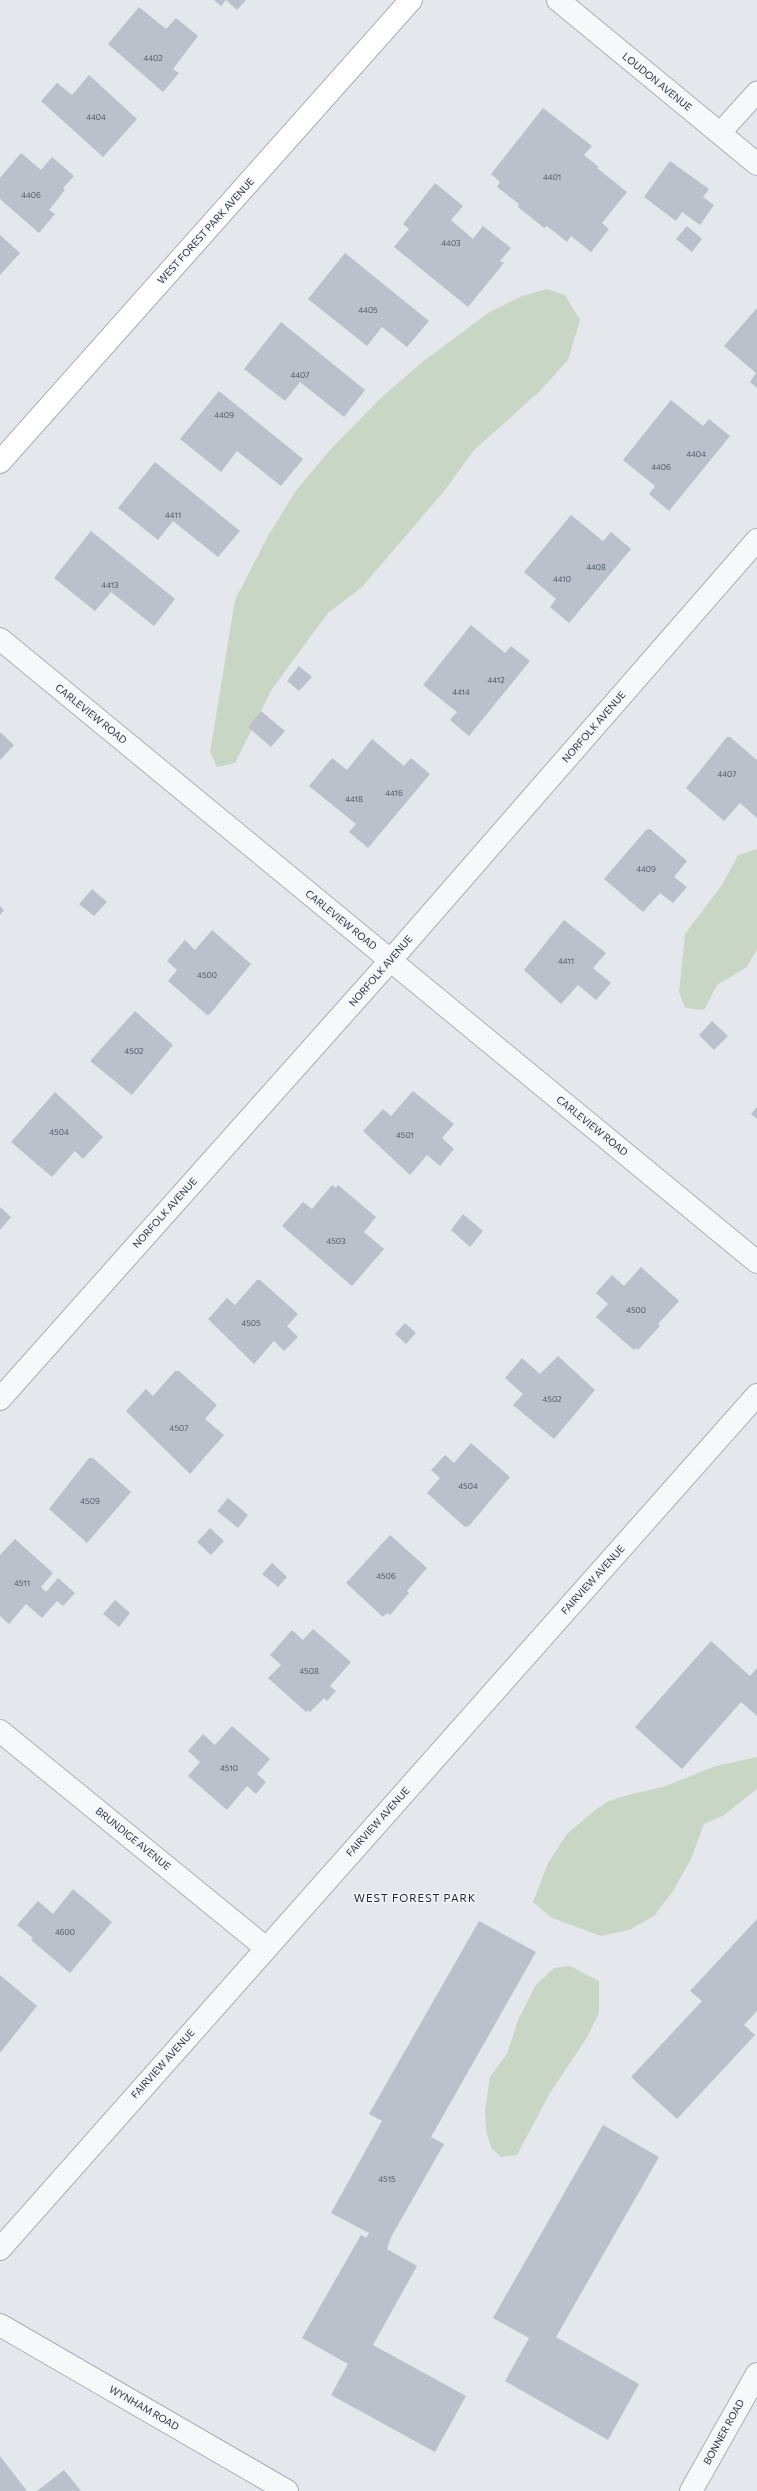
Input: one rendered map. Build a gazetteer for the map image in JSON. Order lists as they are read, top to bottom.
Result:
{
  "streets": {
    "main road": ["WEST FOREST PARK AVENUE"],
    "street": [
      "LOUDON AVENUE",
      "CARLEVIEW ROAD",
      "NORFOLK AVENUE",
      "FAIRVIEW AVENUE",
      "BRUNDIGE AVENUE",
      "WYNHAM ROAD",
      "BONNER ROAD"
    ]
  },
  "crossings": [
    ["CARLEVIEW ROAD", "NORFOLK AVENUE"],
    ["FAIRVIEW AVENUE", "BRUNDIGE AVENUE"]
  ],
  "districts": ["WEST FOREST PARK"],
  "house_numbers": [
    "4402",
    "4404",
    "4401",
    "4406",
    "4403",
    "4405",
    "4407",
    "4409",
    "4404",
    "4406",
    "4411",
    "4408",
    "4410",
    "4413",
    "4412",
    "4414",
    "4407",
    "4416",
    "4418",
    "4409",
    "4411",
    "4500",
    "4502",
    "4504",
    "4501",
    "4503",
    "4500",
    "4505",
    "4502",
    "4507",
    "4504",
    "4509",
    "4506",
    "4511",
    "4508",
    "4510",
    "4600",
    "4515"
  ]
}
